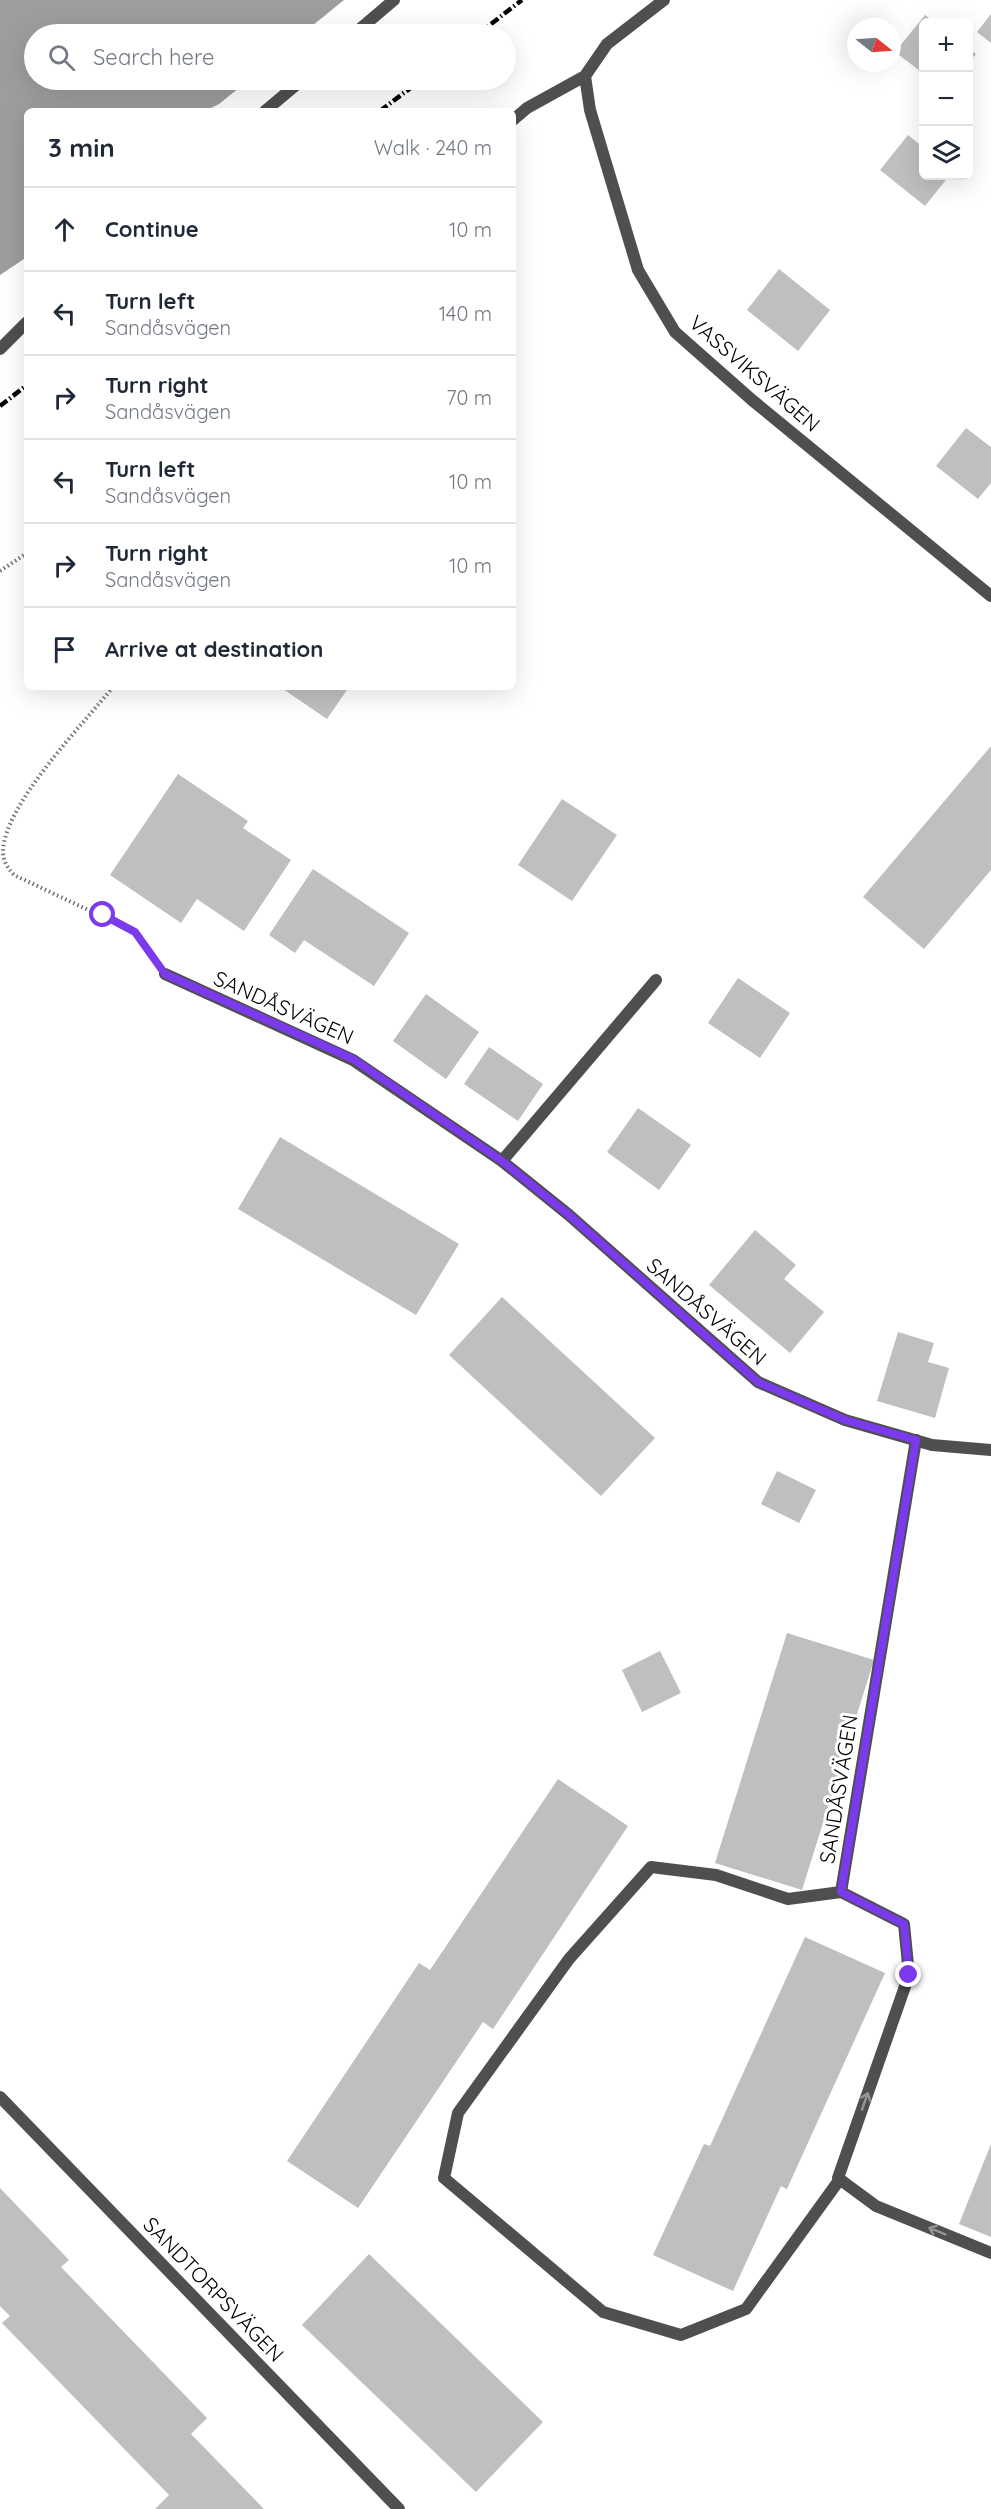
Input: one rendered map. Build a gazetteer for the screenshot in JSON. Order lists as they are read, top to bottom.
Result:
{
  "streets": {
    "street": ["VASSVIKSVÄGEN", "SANDÅSVÄGEN", "SANDTORPSVÄGEN"]
  },
  "north": "right",
  "page": {
    "map_buttons": ["+", "−"],
    "search": "Search here",
    "heading": ["3 min", "Walk · 240 m"],
    "list": [
      ["Continue", "10 m"],
      ["Turn left", "Sandåsvägen", "140 m"],
      ["Turn right", "Sandåsvägen", "70 m"],
      ["Turn left", "Sandåsvägen", "10 m"],
      ["Turn right", "Sandåsvägen", "10 m"],
      "Arrive at destination"
    ]
  }
}
